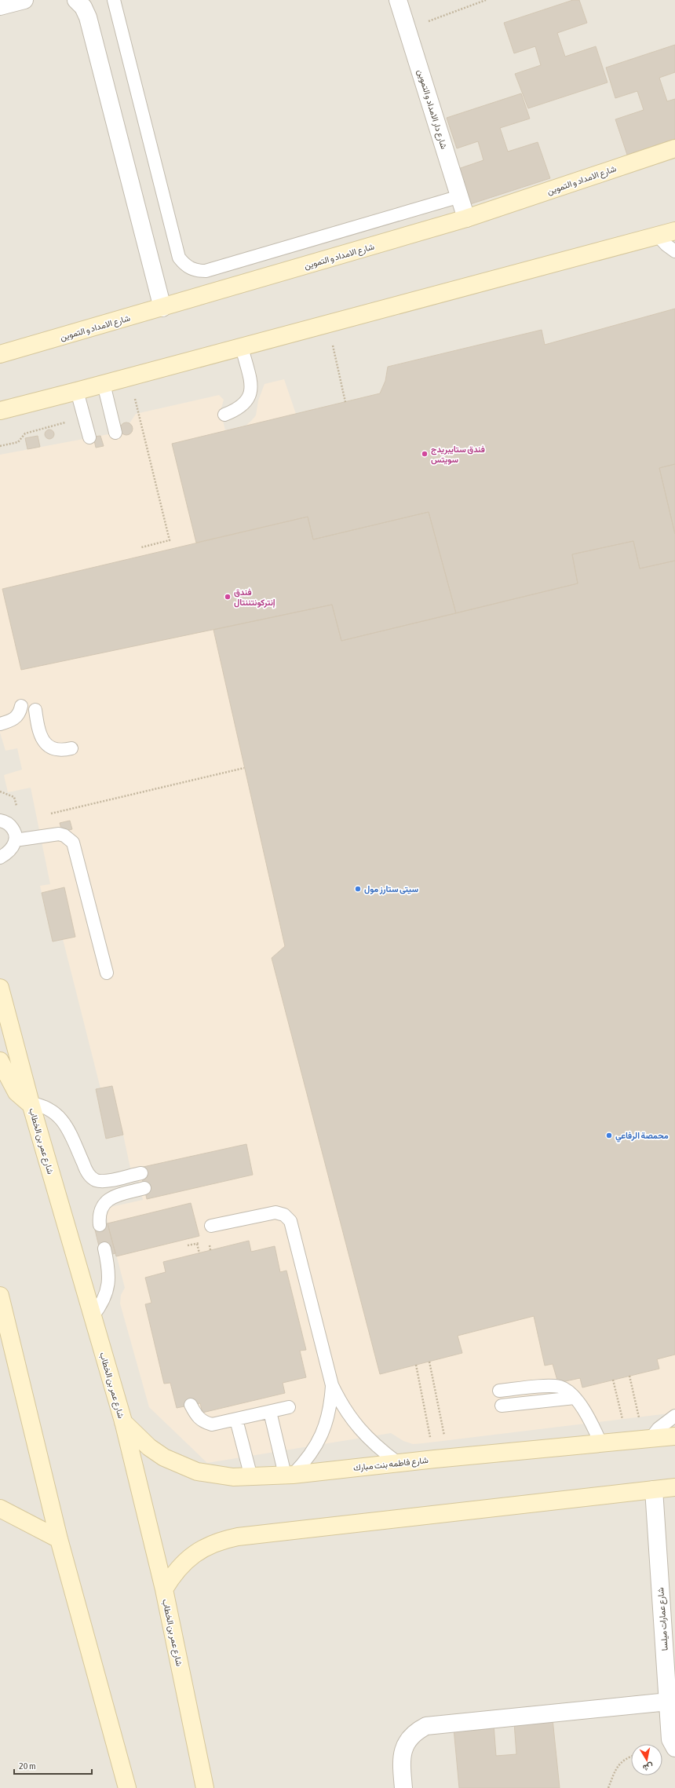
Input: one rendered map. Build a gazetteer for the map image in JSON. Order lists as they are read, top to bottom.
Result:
{
  "streets": {
    "street": [
      "شارع دار الامداد و التموين",
      "شارع الامداد و التموين",
      "شارع عمر بن الخطاب",
      "شارع فاطمه بنت مبارك",
      "شارع عمارات ميلسا"
    ]
  },
  "crossings": [
    ["شارع دار الامداد و التموين", "شارع الامداد و التموين"],
    ["شارع عمر بن الخطاب", "شارع فاطمه بنت مبارك"]
  ],
  "places": [
    "فندق ستايبريدج سويتس",
    "فندق إنتركونتننتال",
    "سيتى ستارز مول",
    "محمصة الرفاعي"
  ],
  "scale_bar": "20 m",
  "north": "bottom"
}
